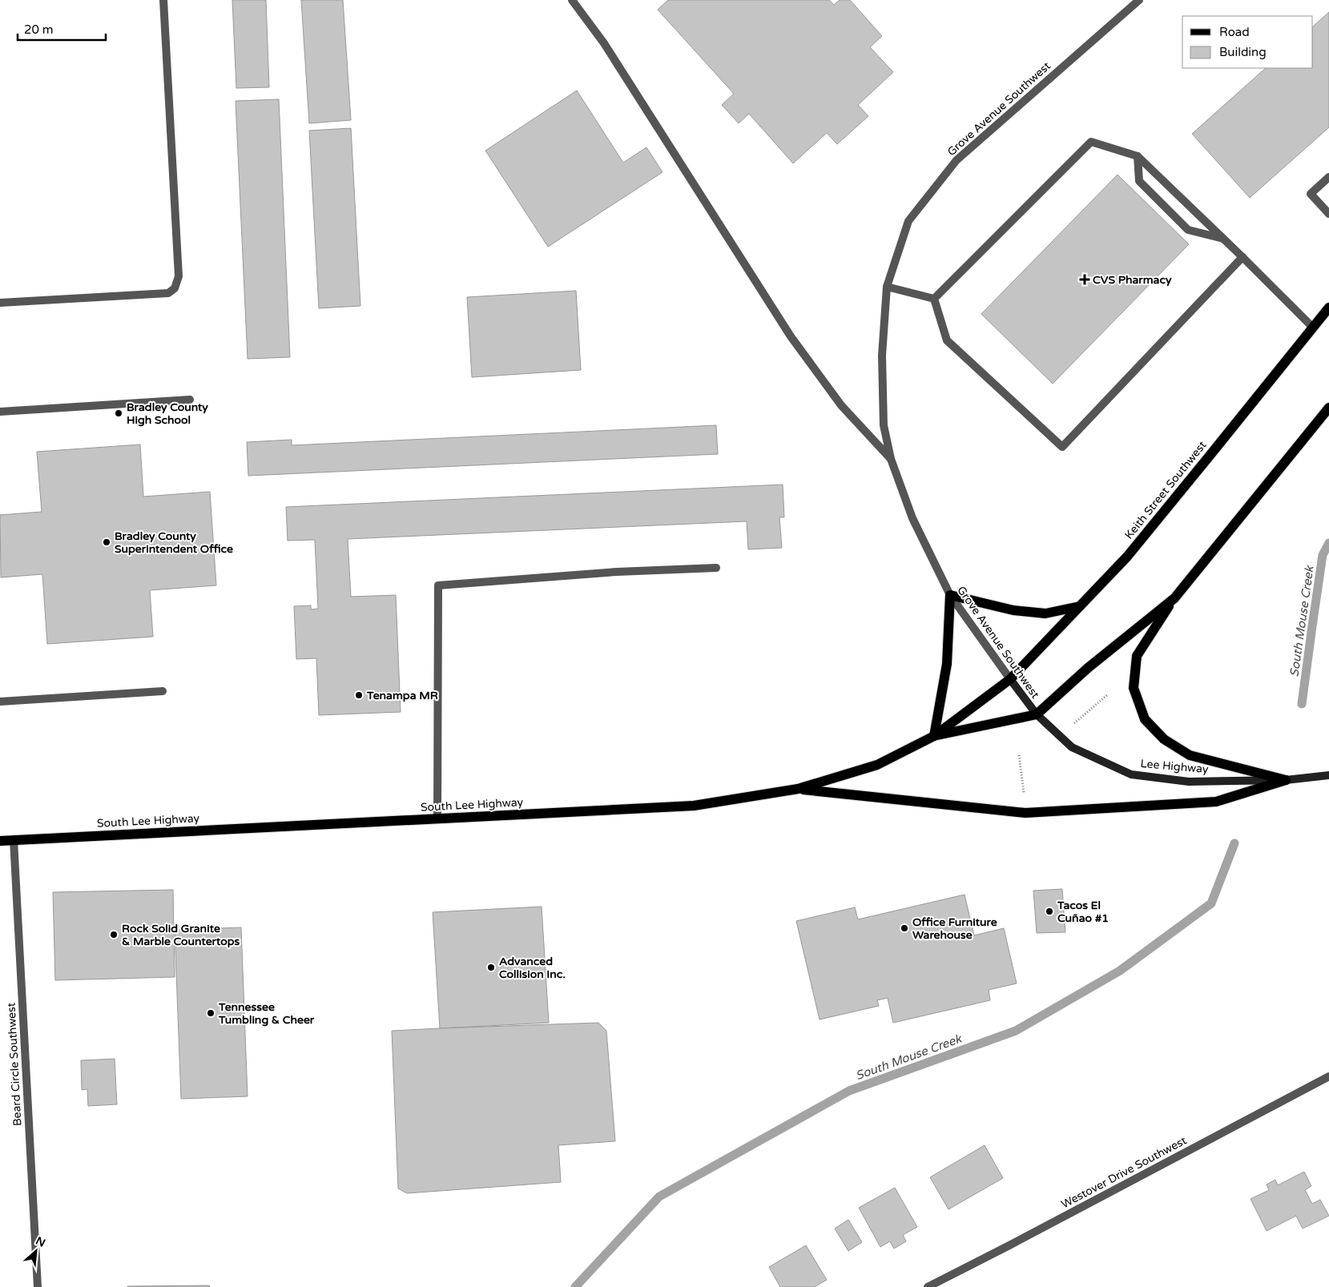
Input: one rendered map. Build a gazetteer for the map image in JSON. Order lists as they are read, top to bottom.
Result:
{
  "streets": {
    "main road": [
      "Grove Avenue Southwest",
      "Keith Street Southwest",
      "Lee Highway",
      "South Lee Highway"
    ],
    "street": ["Beard Circle Southwest", "Westover Drive Southwest"]
  },
  "crossings": [
    ["Grove Avenue Southwest", "Keith Street Southwest"],
    ["Grove Avenue Southwest", "Lee Highway"],
    ["Grove Avenue Southwest", "South Lee Highway"],
    ["Keith Street Southwest", "South Lee Highway"],
    ["Lee Highway", "South Lee Highway"],
    ["South Lee Highway", "Beard Circle Southwest"]
  ],
  "water": ["South Mouse Creek"],
  "places": {
    "health": ["CVS Pharmacy"],
    "other": [
      "Bradley County High School",
      "Bradley County Superintendent Office",
      "Tenampa MR",
      "Tacos El Cuñao #1",
      "Office Furniture Warehouse",
      "Rock Solid Granite & Marble Countertops",
      "Advanced Collision Inc.",
      "Tennessee Tumbling & Cheer"
    ]
  },
  "legend": ["Road", "Building"],
  "scale_bar": "20 m",
  "north": "top right"
}
